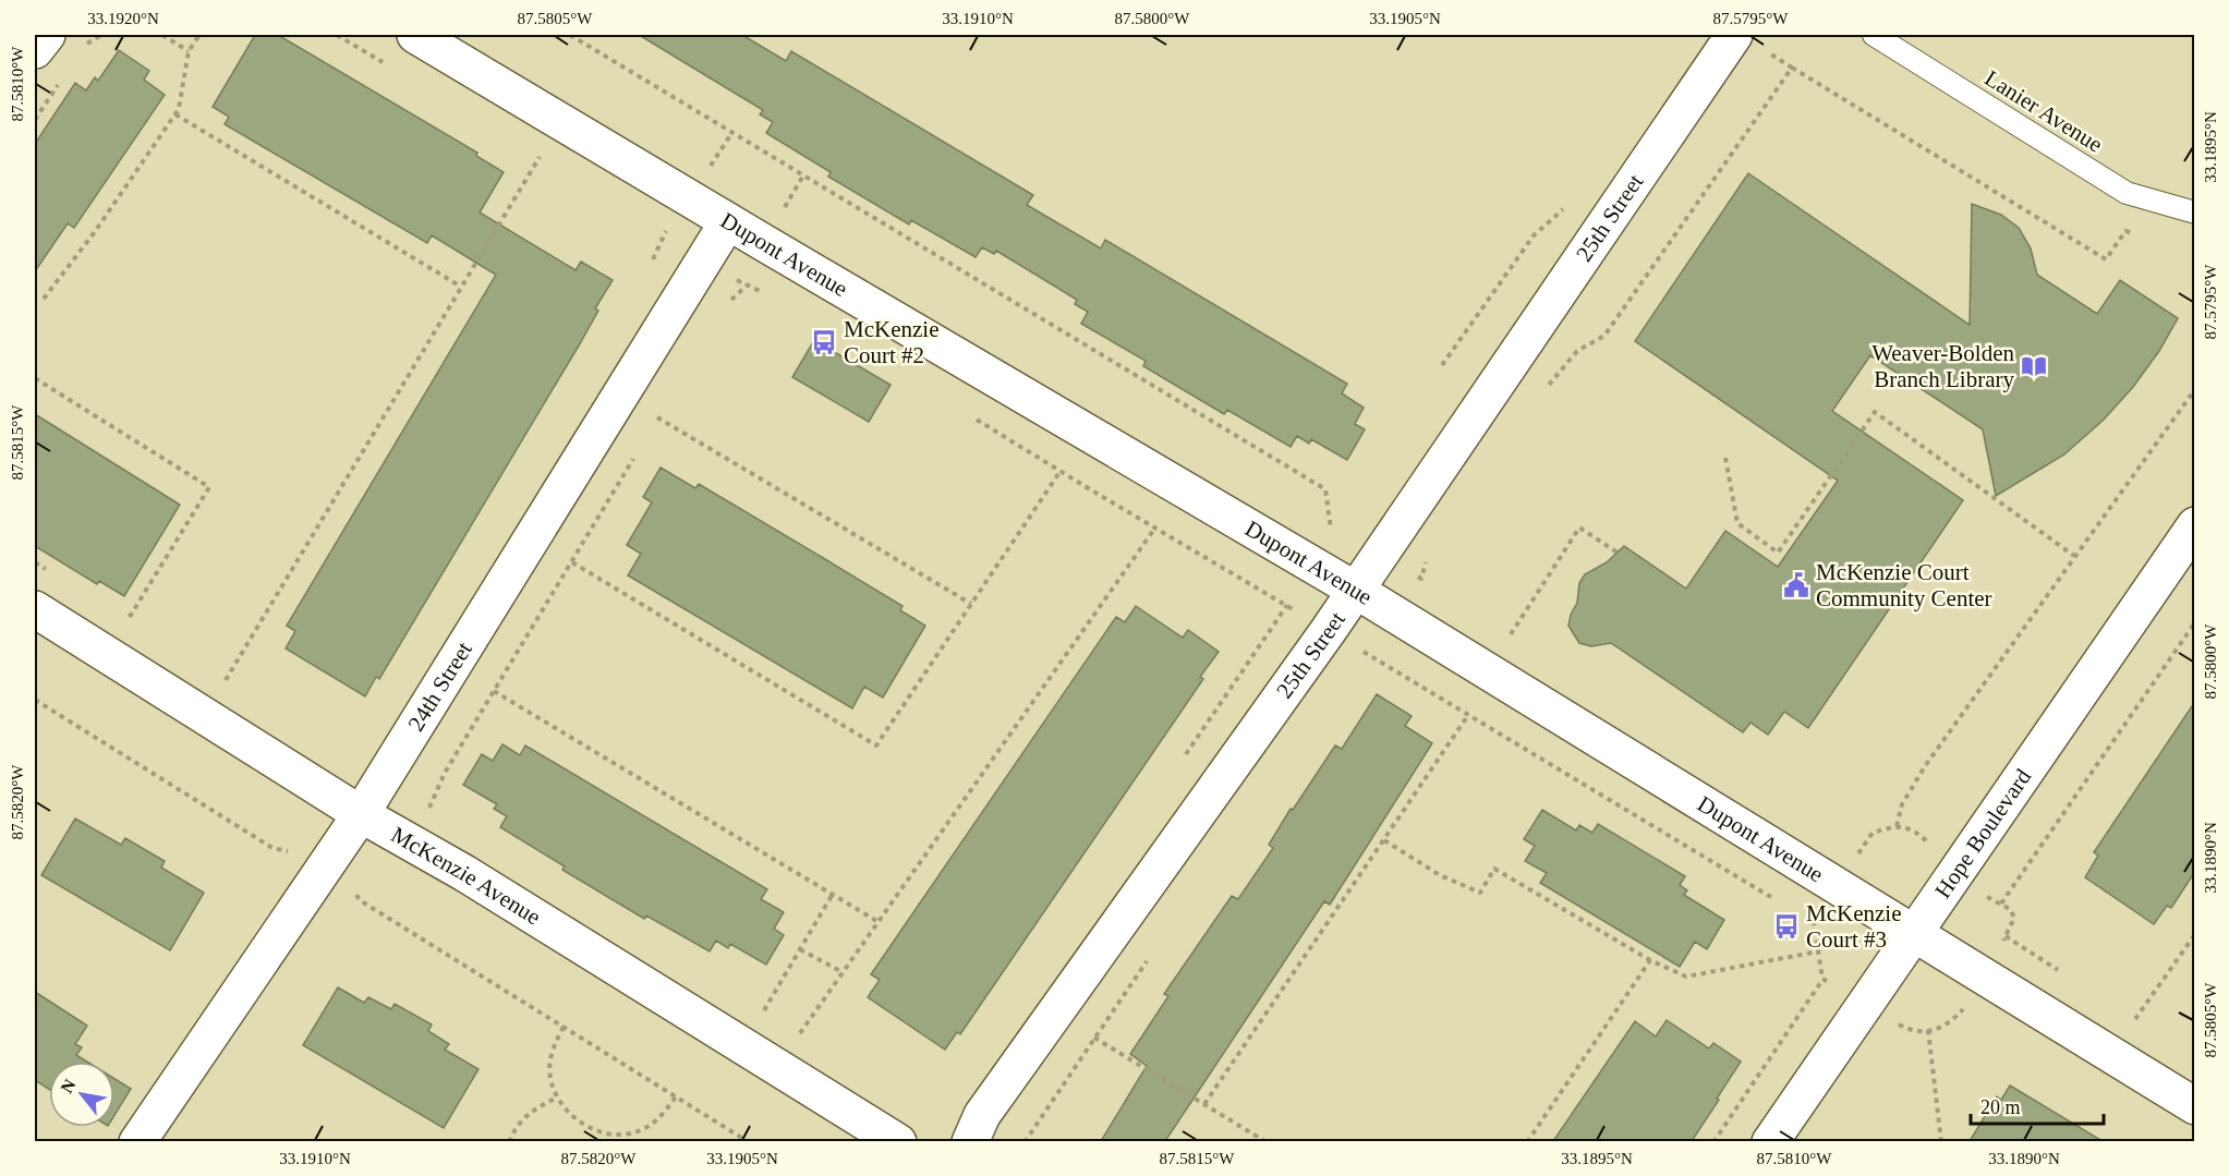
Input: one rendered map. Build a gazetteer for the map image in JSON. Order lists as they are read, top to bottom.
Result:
{
  "streets": {
    "street": [
      "25th Street",
      "Dupont Avenue",
      "24th Street",
      "Hope Boulevard",
      "McKenzie Avenue"
    ],
    "lane": ["Lanier Avenue"]
  },
  "crossings": [
    ["25th Street", "Dupont Avenue"],
    ["Dupont Avenue", "24th Street"],
    ["Dupont Avenue", "Hope Boulevard"],
    ["24th Street", "McKenzie Avenue"]
  ],
  "places": {
    "bus stop": ["McKenzie Court #2", "McKenzie Court #3"],
    "library": ["Weaver-Bolden Branch Library"],
    "public building": ["McKenzie Court Community Center"]
  },
  "scale_bar": "20 m",
  "north": "top left",
  "coordinates": [
    "33.1920°N",
    "87.5805°W",
    "33.1910°N",
    "87.5800°W",
    "33.1905°N",
    "87.5795°W",
    "87.5810°W",
    "33.1895°N",
    "87.5815°W",
    "87.5820°W",
    "33.1890°N"
  ]
}
